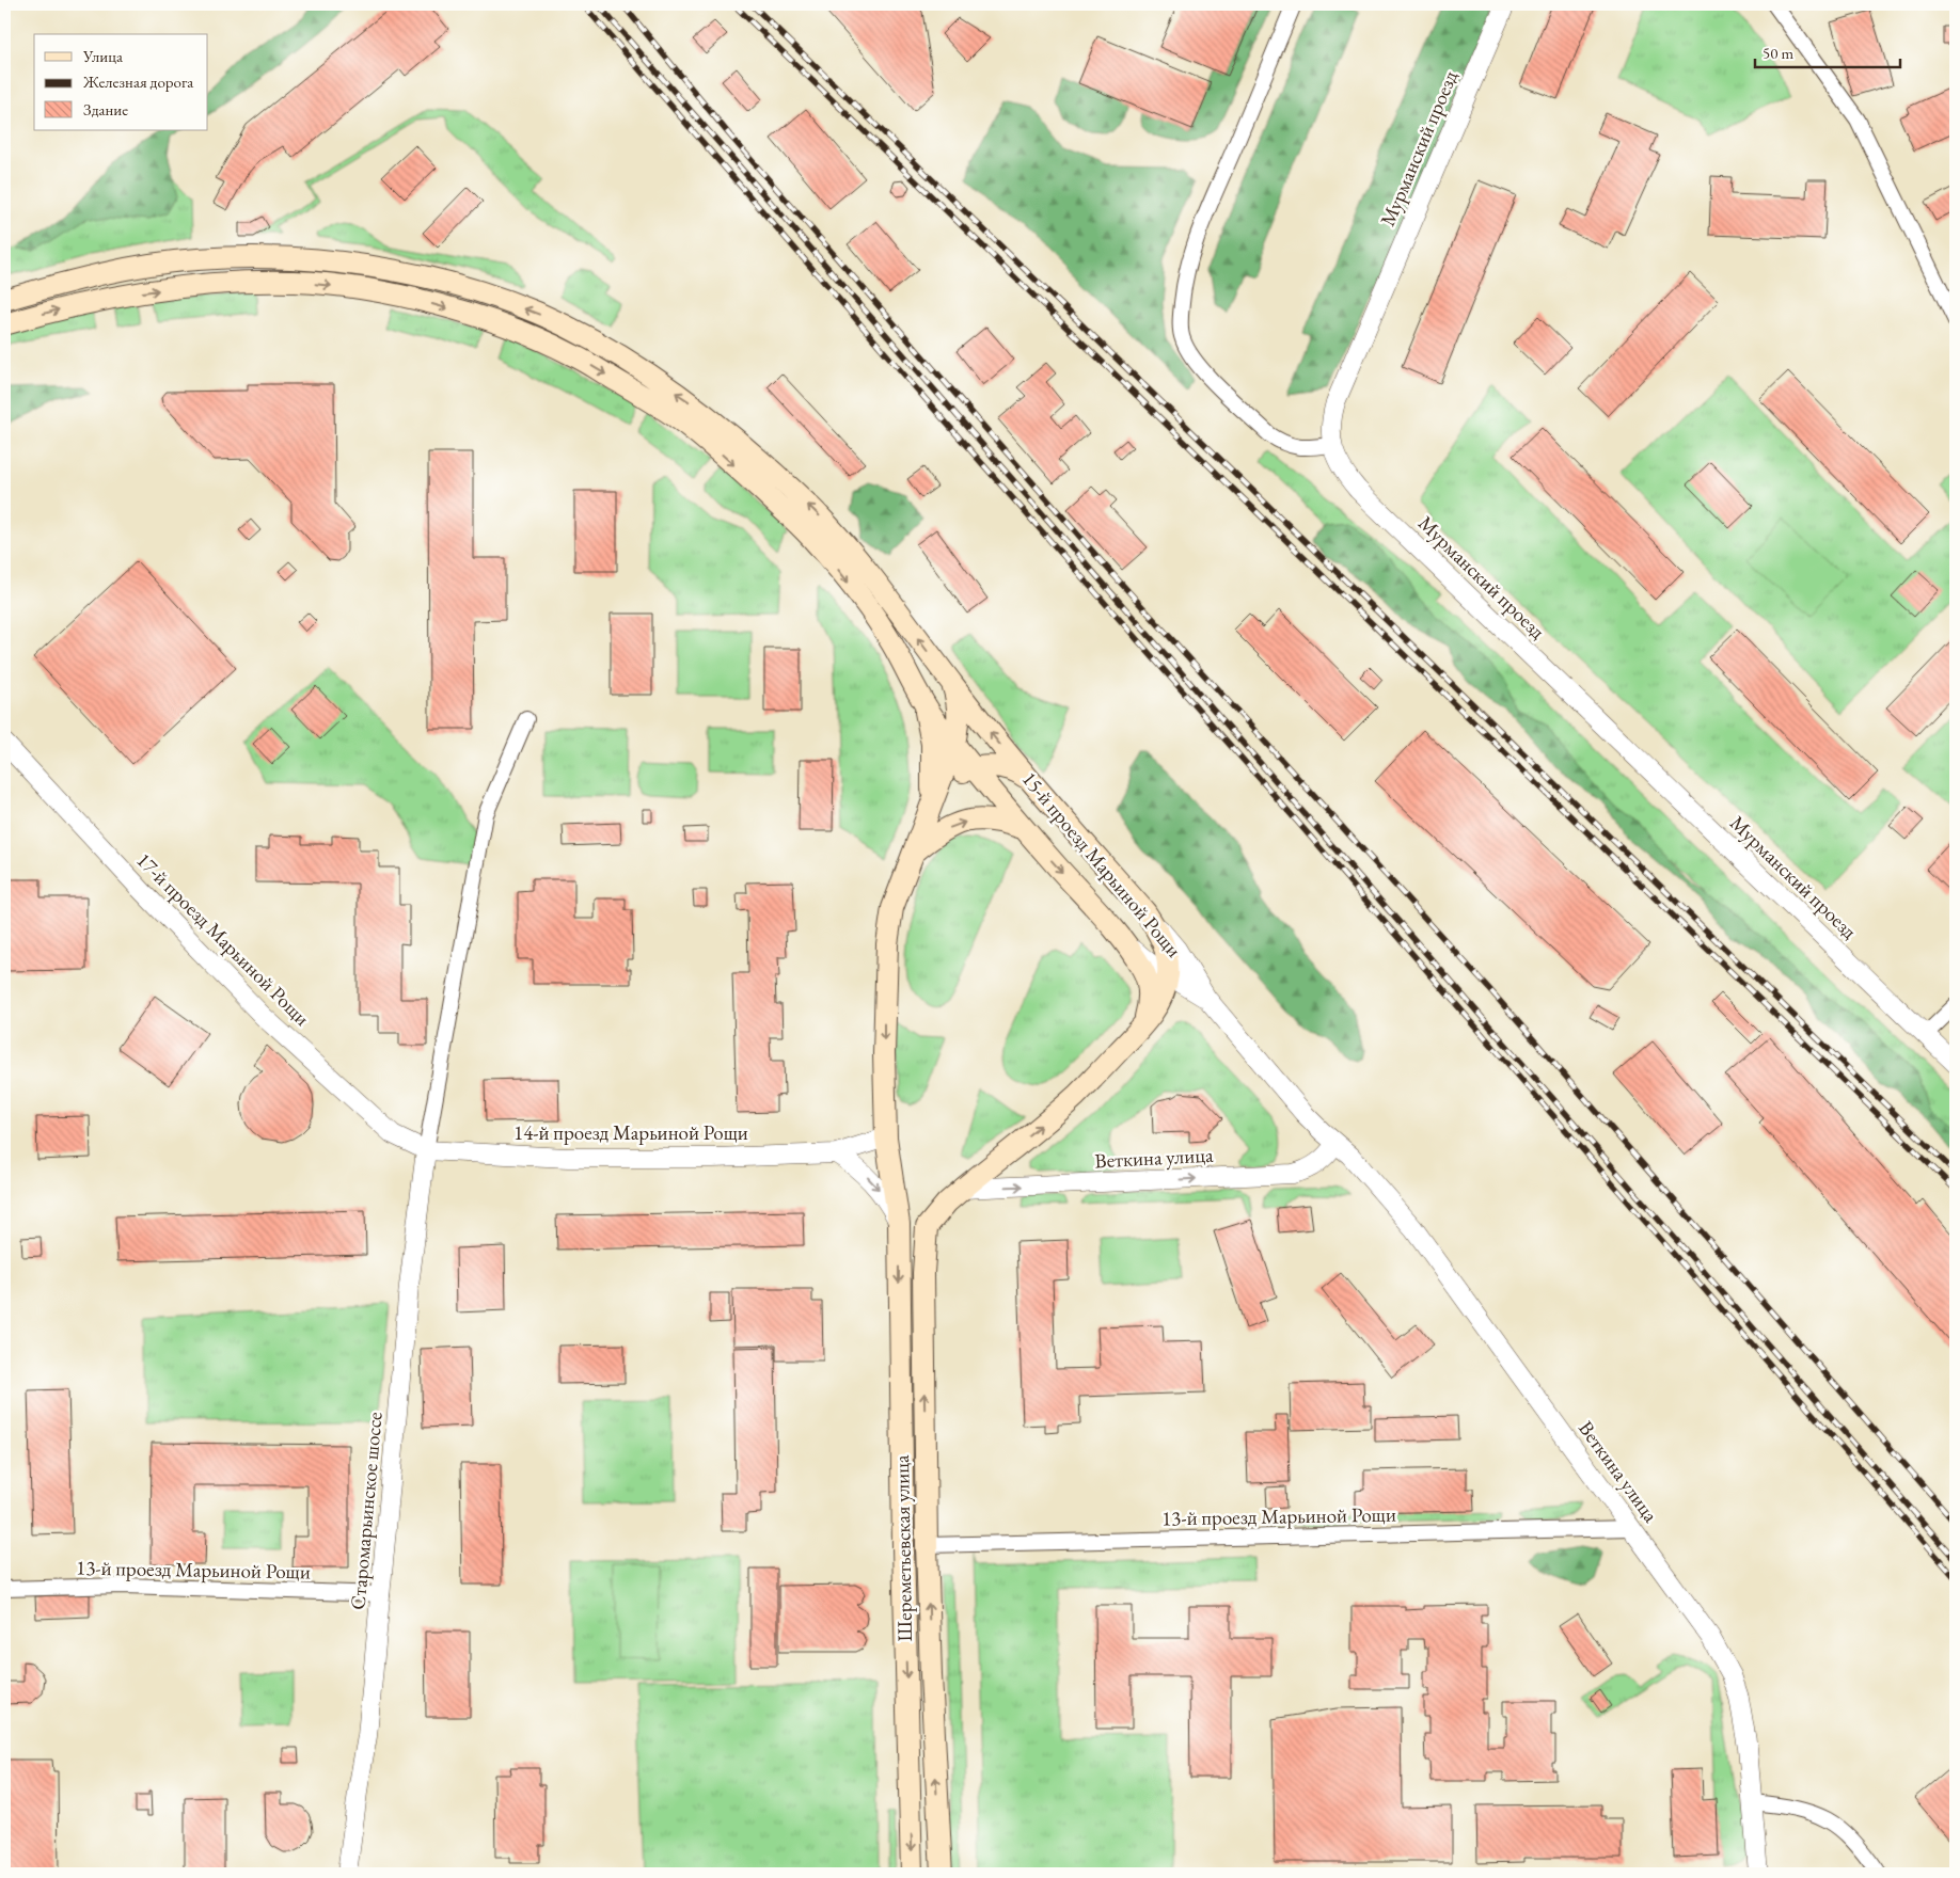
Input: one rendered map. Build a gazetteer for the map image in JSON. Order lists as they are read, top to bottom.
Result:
{
  "streets": {
    "main road": ["15-й проезд Марьиной Рощи", "Шереметьевская улица"],
    "street": [
      "Мурманский проезд",
      "17-й проезд Марьиной Рощи",
      "14-й проезд Марьиной Рощи",
      "Веткина улица",
      "Старомарьинское шоссе",
      "13-й проезд Марьиной Рощи"
    ]
  },
  "crossings": [
    ["15-й проезд Марьиной Рощи", "Веткина улица"],
    ["17-й проезд Марьиной Рощи", "14-й проезд Марьиной Рощи"],
    ["17-й проезд Марьиной Рощи", "Старомарьинское шоссе"],
    ["14-й проезд Марьиной Рощи", "Старомарьинское шоссе"],
    ["14-й проезд Марьиной Рощи", "Шереметьевская улица"],
    ["Веткина улица", "13-й проезд Марьиной Рощи"],
    ["Веткина улица", "Шереметьевская улица"],
    ["Старомарьинское шоссе", "13-й проезд Марьиной Рощи"],
    ["13-й проезд Марьиной Рощи", "Шереметьевская улица"]
  ],
  "legend": ["Улица", "Железная дорога", "Здание"],
  "scale_bar": "50 m"
}
